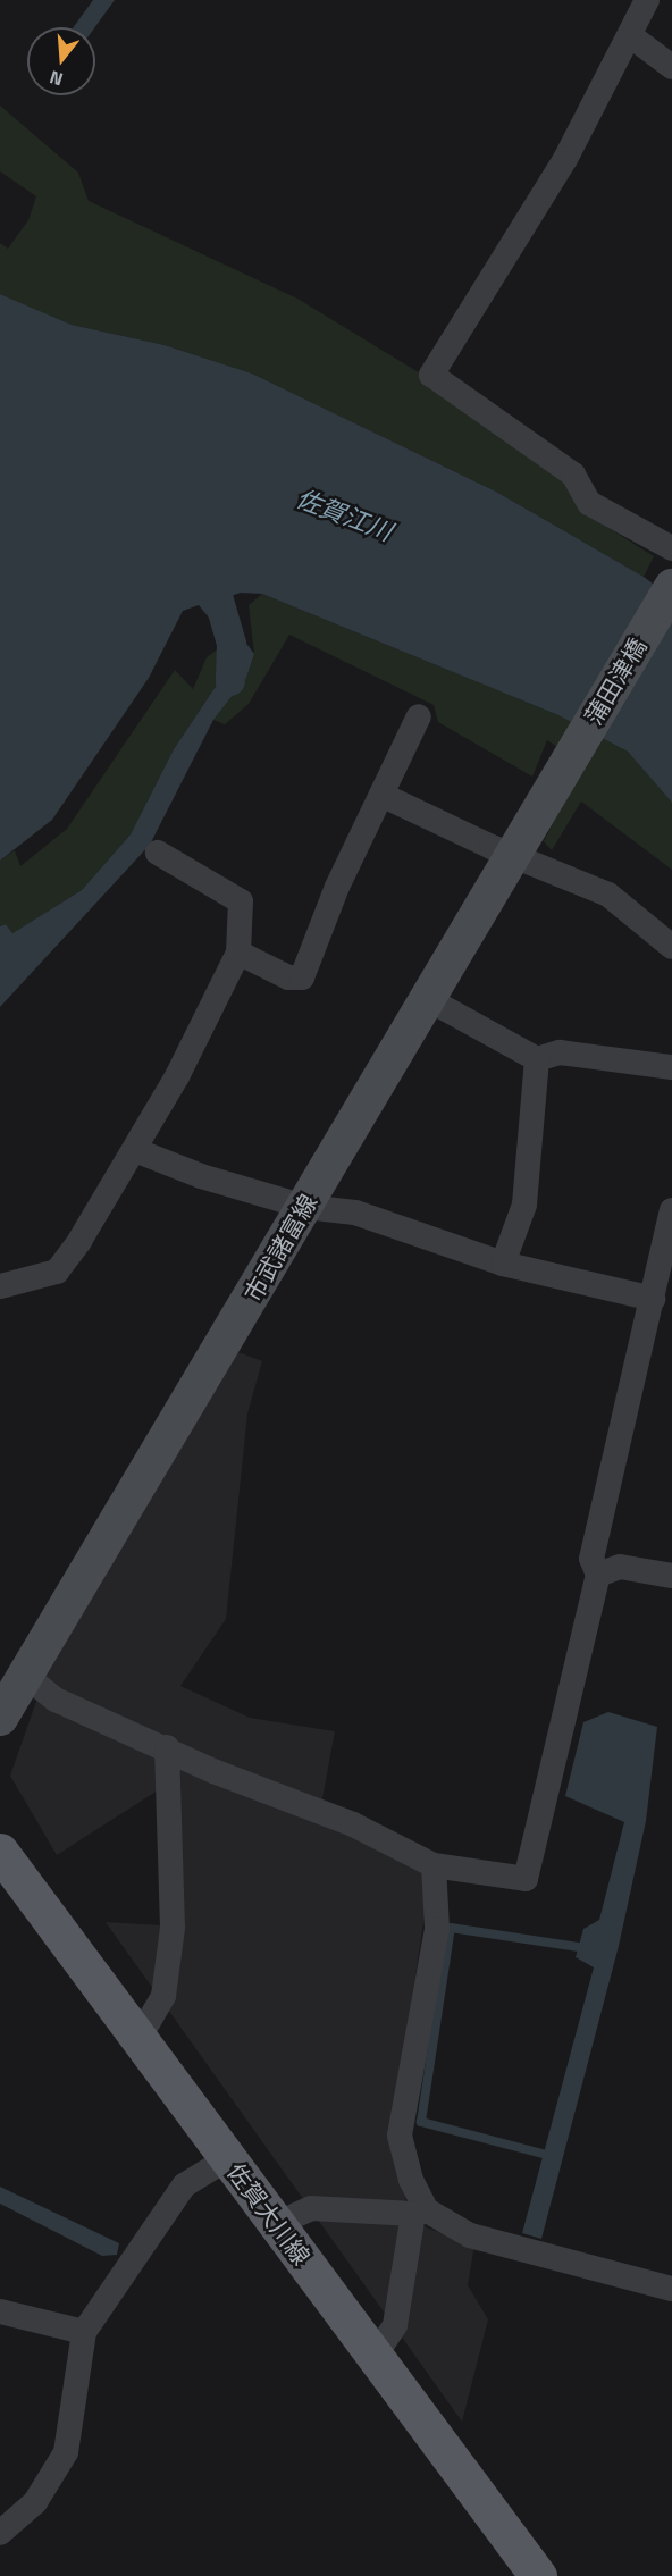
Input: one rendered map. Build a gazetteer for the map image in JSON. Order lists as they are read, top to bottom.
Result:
{
  "streets": {
    "main road": ["蒲田津橋", "市武諸富線", "佐賀大川線"]
  },
  "crossings": [
    ["蒲田津橋", "市武諸富線"]
  ],
  "water": ["佐賀江川"],
  "north": "bottom"
}
